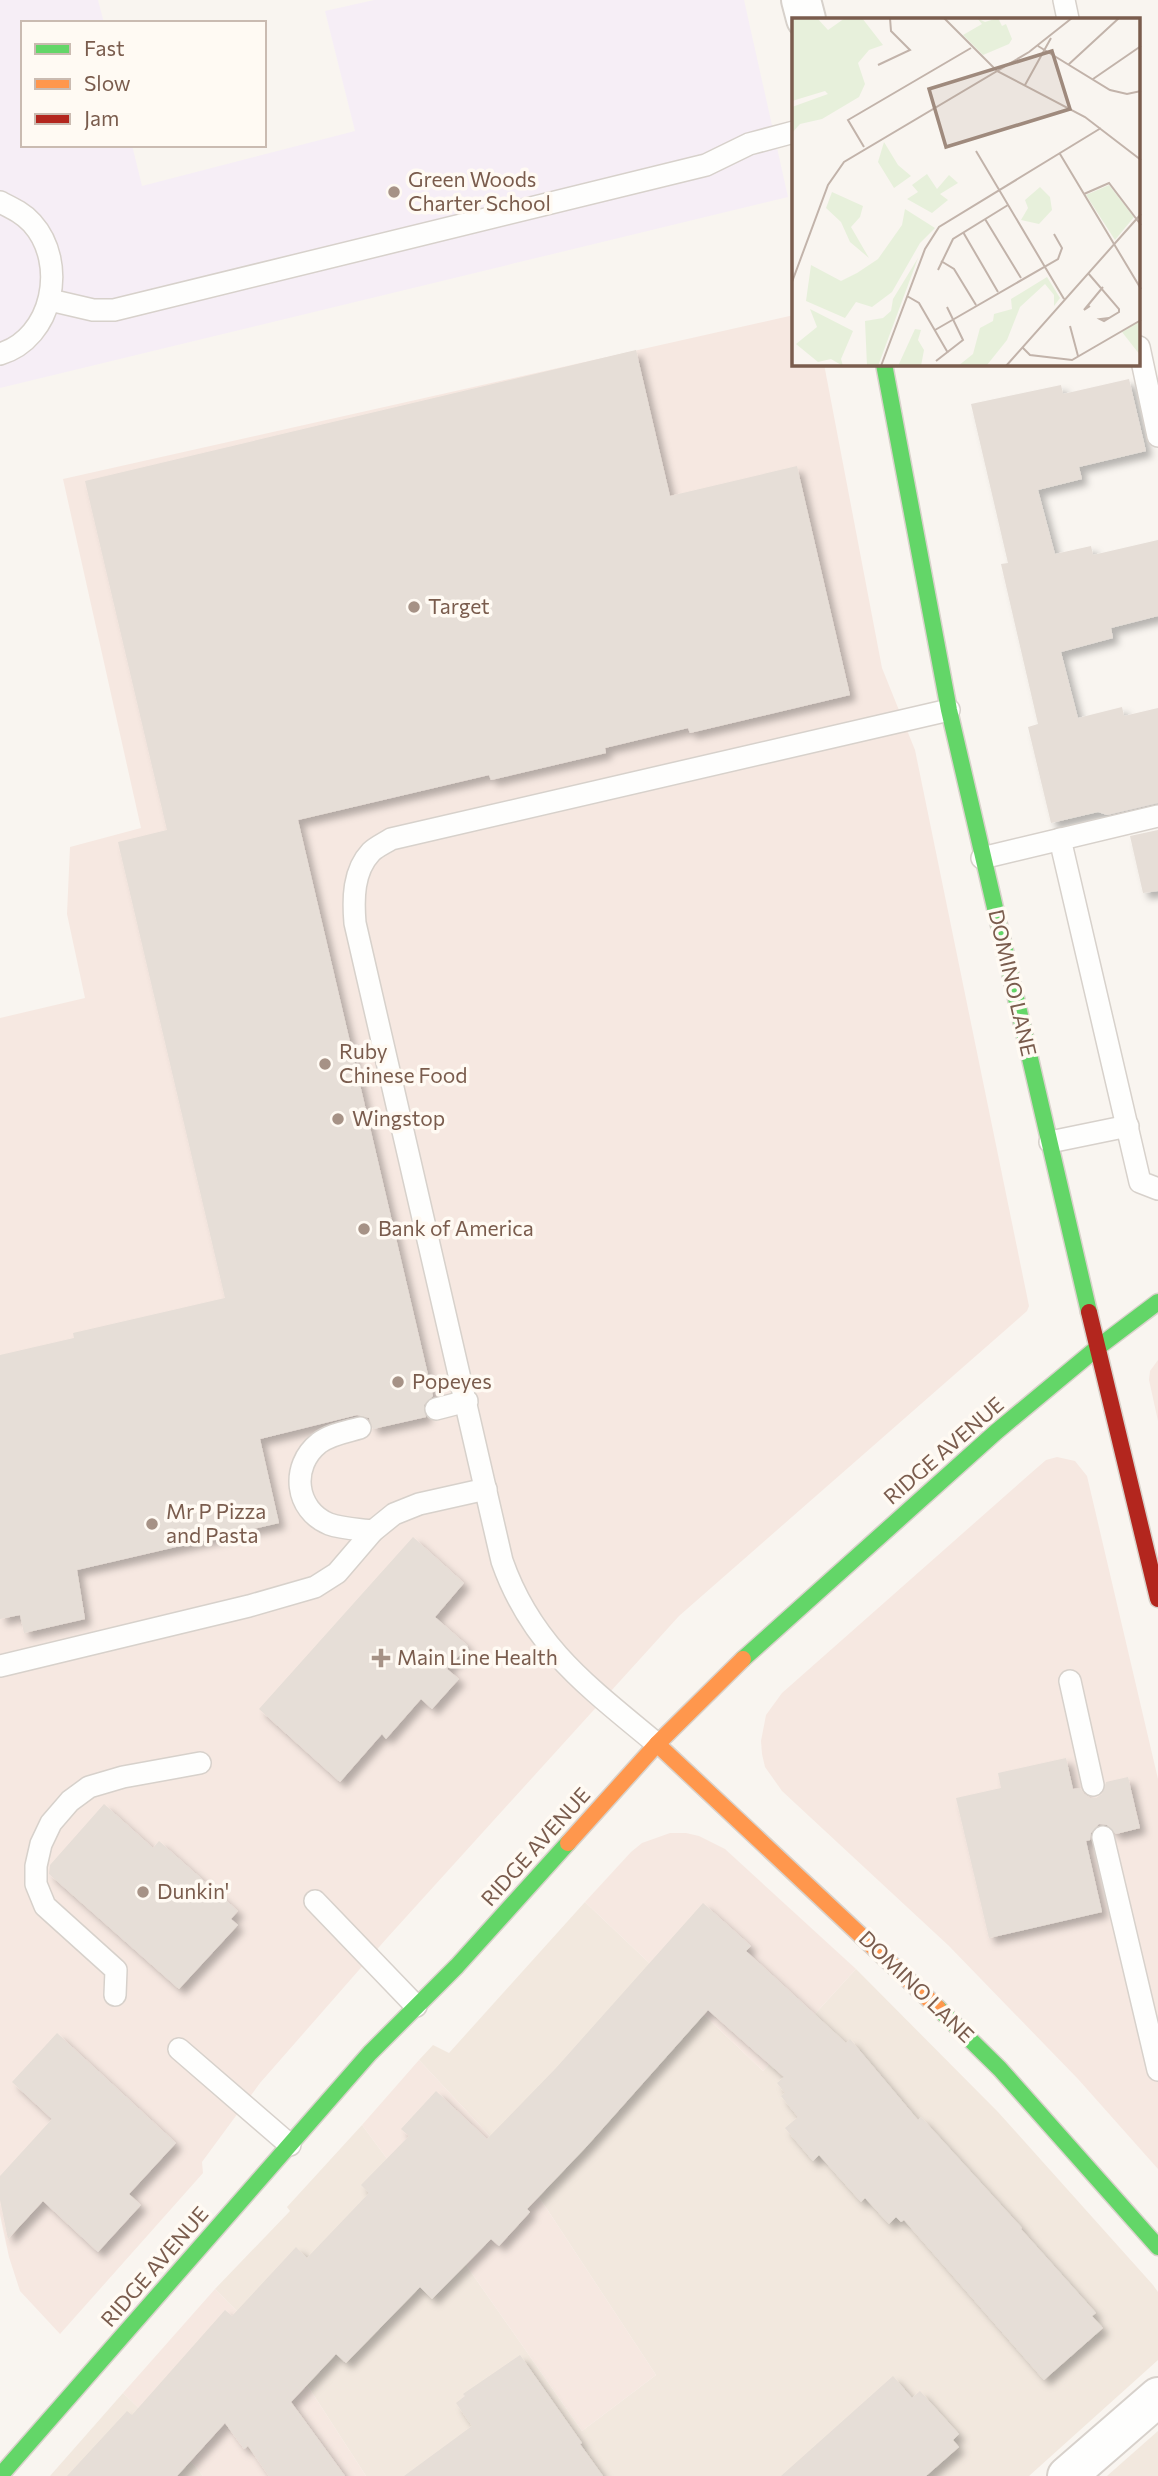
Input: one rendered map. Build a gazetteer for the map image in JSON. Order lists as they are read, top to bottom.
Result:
{
  "streets": {
    "street": ["DOMINO LANE", "RIDGE AVENUE"]
  },
  "crossings": [
    ["DOMINO LANE", "RIDGE AVENUE"]
  ],
  "places": {
    "other": [
      "Green Woods Charter School",
      "Target",
      "Ruby Chinese Food",
      "Wingstop",
      "Bank of America",
      "Popeyes",
      "Mr P Pizza and Pasta",
      "Dunkin'"
    ],
    "health": ["Main Line Health"]
  },
  "legend": ["Fast", "Slow", "Jam"]
}
